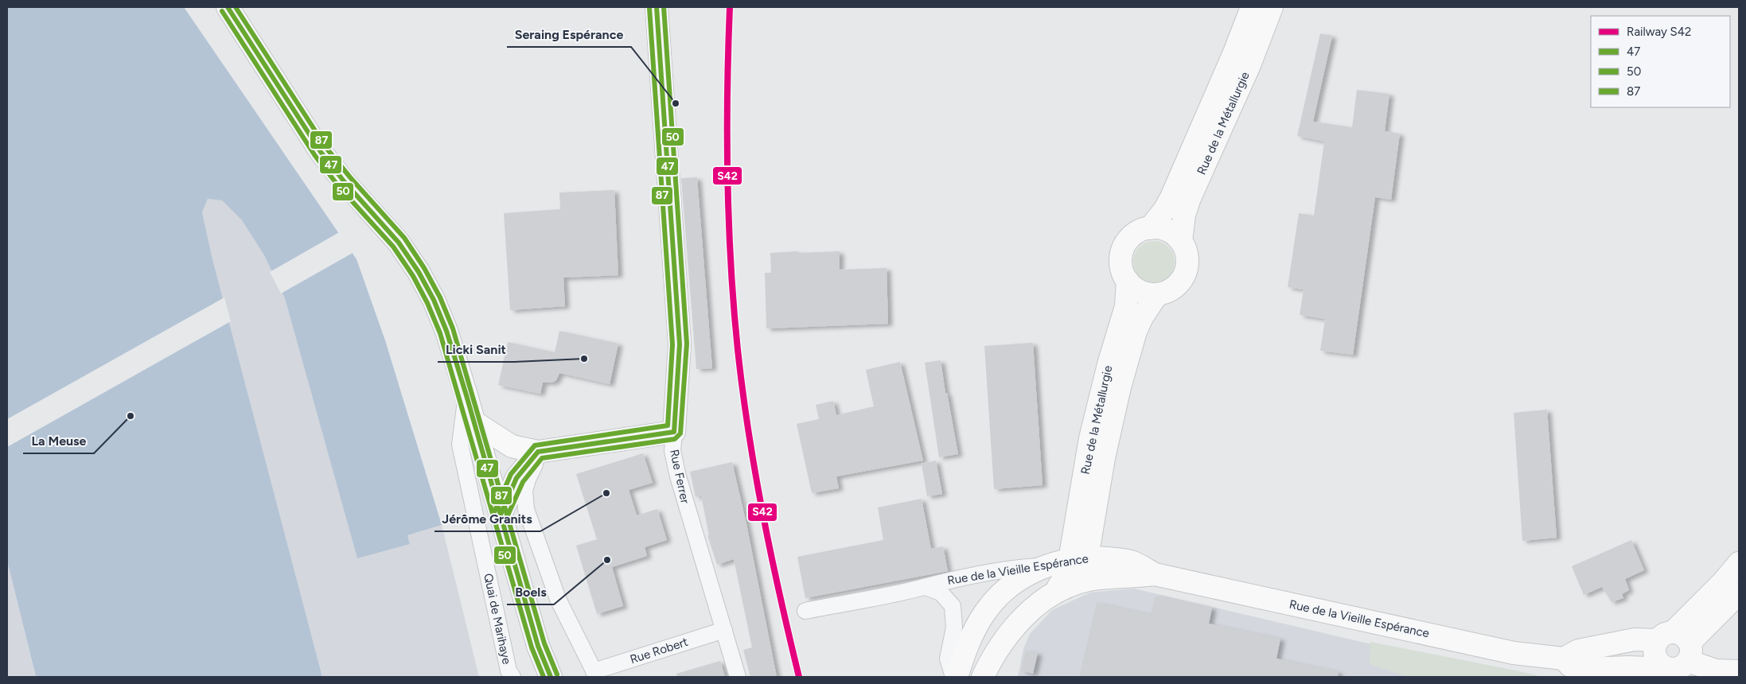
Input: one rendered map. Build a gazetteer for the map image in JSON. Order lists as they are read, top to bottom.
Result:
{
  "streets": {
    "street": [
      "Rue de la Métallurgie",
      "Rue Ferrer",
      "Rue de la Vieille Espérance",
      "Quai de Marihaye",
      "Rue Robert"
    ]
  },
  "crossings": [
    ["Rue de la Métallurgie", "Rue de la Vieille Espérance"],
    ["Rue Ferrer", "Rue Robert"]
  ],
  "places": [
    "Seraing Espérance",
    "Licki Sanit",
    "La Meuse",
    "Jérôme Granits",
    "Boels"
  ],
  "lines": [
    "rail line S42",
    "transit line 47",
    "transit line 50",
    "transit line 87"
  ],
  "legend": [
    "Railway S42",
    "47",
    "50",
    "87"
  ]
}
